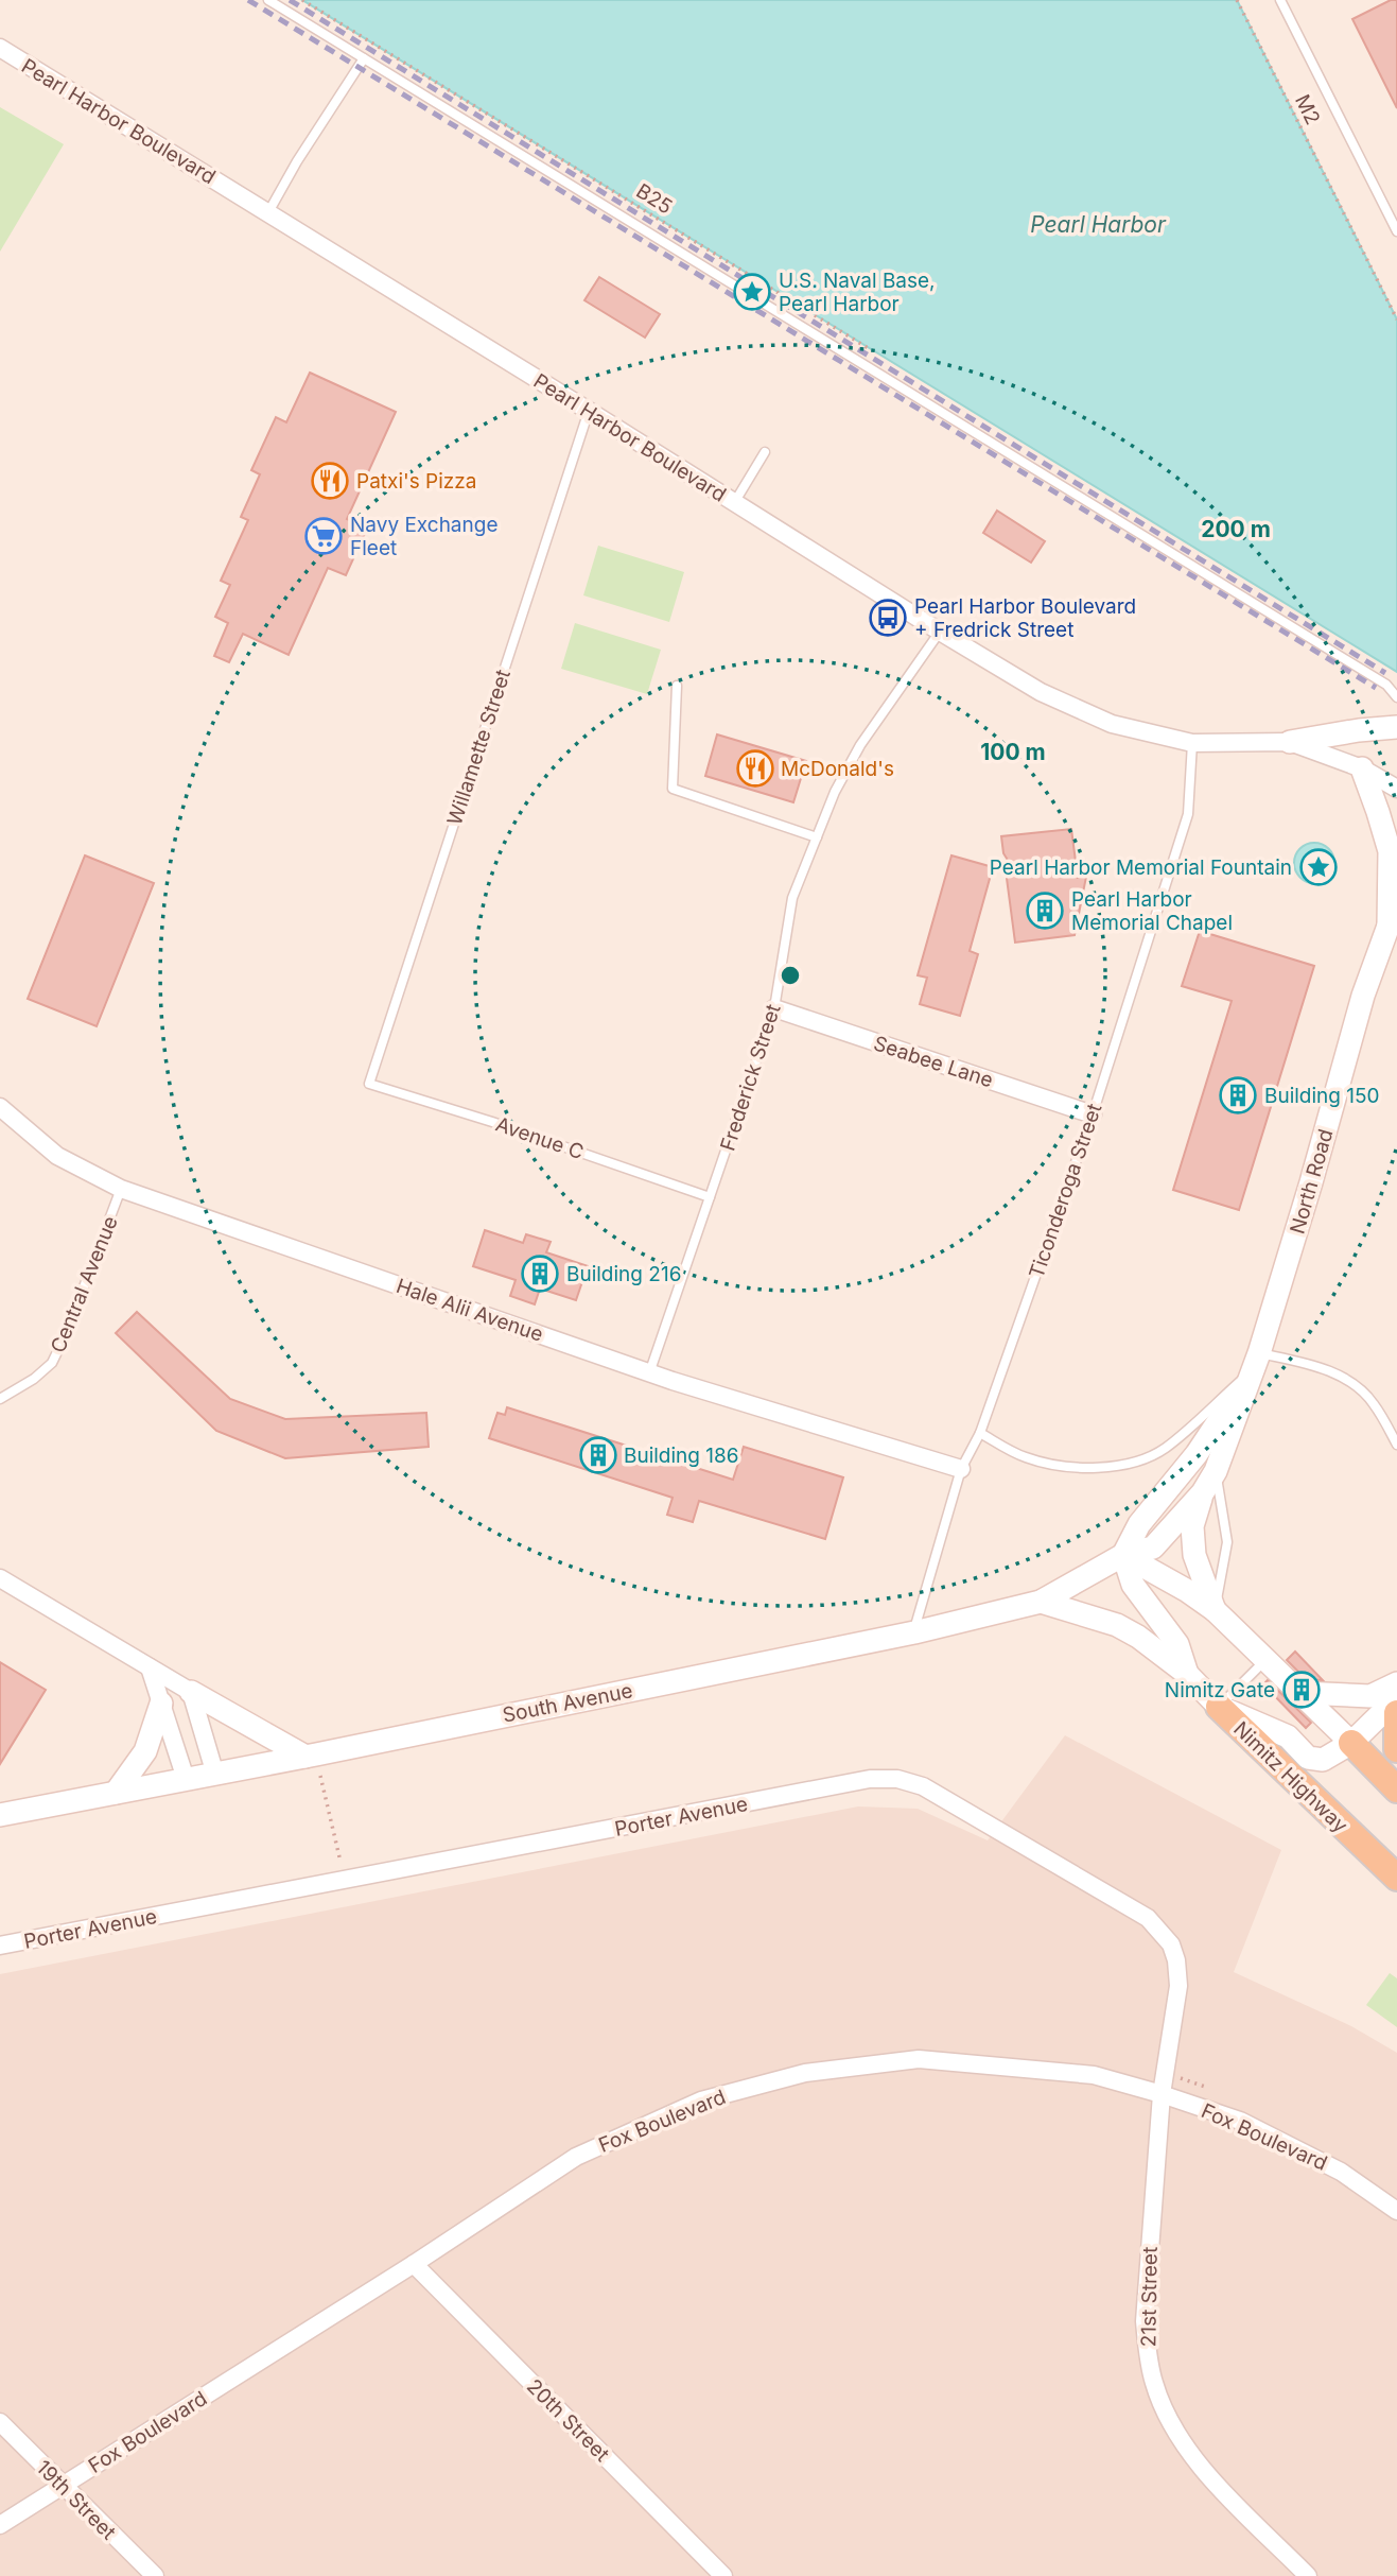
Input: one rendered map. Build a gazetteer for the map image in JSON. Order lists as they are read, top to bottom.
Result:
{
  "streets": {
    "main road": ["Nimitz Highway"],
    "street": [
      "Pearl Harbor Boulevard",
      "Seabee Lane",
      "North Road",
      "Hale Alii Avenue",
      "South Avenue",
      "Porter Avenue",
      "Fox Boulevard",
      "21st Street",
      "20th Street",
      "19th Street"
    ],
    "lane": [
      "Willamette Street",
      "Frederick Street",
      "Avenue C",
      "Ticonderoga Street",
      "Central Avenue"
    ],
    "path": ["M2", "B25"]
  },
  "crossings": [
    ["Pearl Harbor Boulevard", "Willamette Street"],
    ["Pearl Harbor Boulevard", "Frederick Street"],
    ["Pearl Harbor Boulevard", "Ticonderoga Street"],
    ["Willamette Street", "Avenue C"],
    ["Seabee Lane", "Frederick Street"],
    ["Seabee Lane", "Ticonderoga Street"],
    ["Frederick Street", "Avenue C"],
    ["Frederick Street", "Hale Alii Avenue"],
    ["North Road", "South Avenue"],
    ["Ticonderoga Street", "Hale Alii Avenue"],
    ["Ticonderoga Street", "South Avenue"],
    ["Central Avenue", "Hale Alii Avenue"],
    ["Porter Avenue", "Fox Boulevard"],
    ["Porter Avenue", "21st Street"],
    ["Fox Boulevard", "21st Street"],
    ["Fox Boulevard", "20th Street"],
    ["Fox Boulevard", "19th Street"]
  ],
  "water": ["Pearl Harbor"],
  "places": {
    "place": ["U.S. Naval Base, Pearl Harbor", "Pearl Harbor Memorial Fountain"],
    "restaurant": ["Patxi's Pizza", "McDonald's"],
    "supermarket": ["Navy Exchange Fleet"],
    "bus stop": ["Pearl Harbor Boulevard + Fredrick Street"],
    "building": [
      "Pearl Harbor Memorial Chapel",
      "Building 150",
      "Building 216",
      "Building 186",
      "Nimitz Gate"
    ]
  },
  "rings": ["200 m", "100 m"]
}
